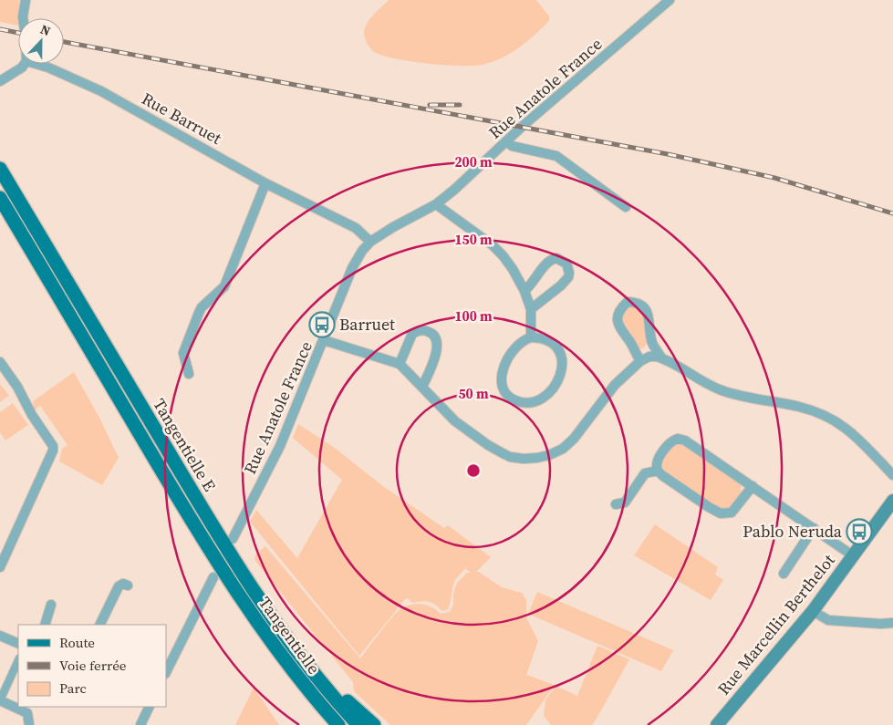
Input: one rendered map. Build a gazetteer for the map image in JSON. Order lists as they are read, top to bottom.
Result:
{
  "streets": {
    "main road": ["Tangentielle E", "Rue Marcellin Berthelot", "Tangentielle"],
    "street": ["Rue Anatole France", "Rue Barruet"]
  },
  "crossings": [
    ["Rue Anatole France", "Rue Barruet"],
    ["Tangentielle E", "Tangentielle"]
  ],
  "places": {
    "bus stop": ["Barruet", "Pablo Neruda"]
  },
  "legend": ["Route", "Voie ferrée", "Parc"],
  "north": "top",
  "rings": [
    "200 m",
    "150 m",
    "100 m",
    "50 m"
  ]
}
